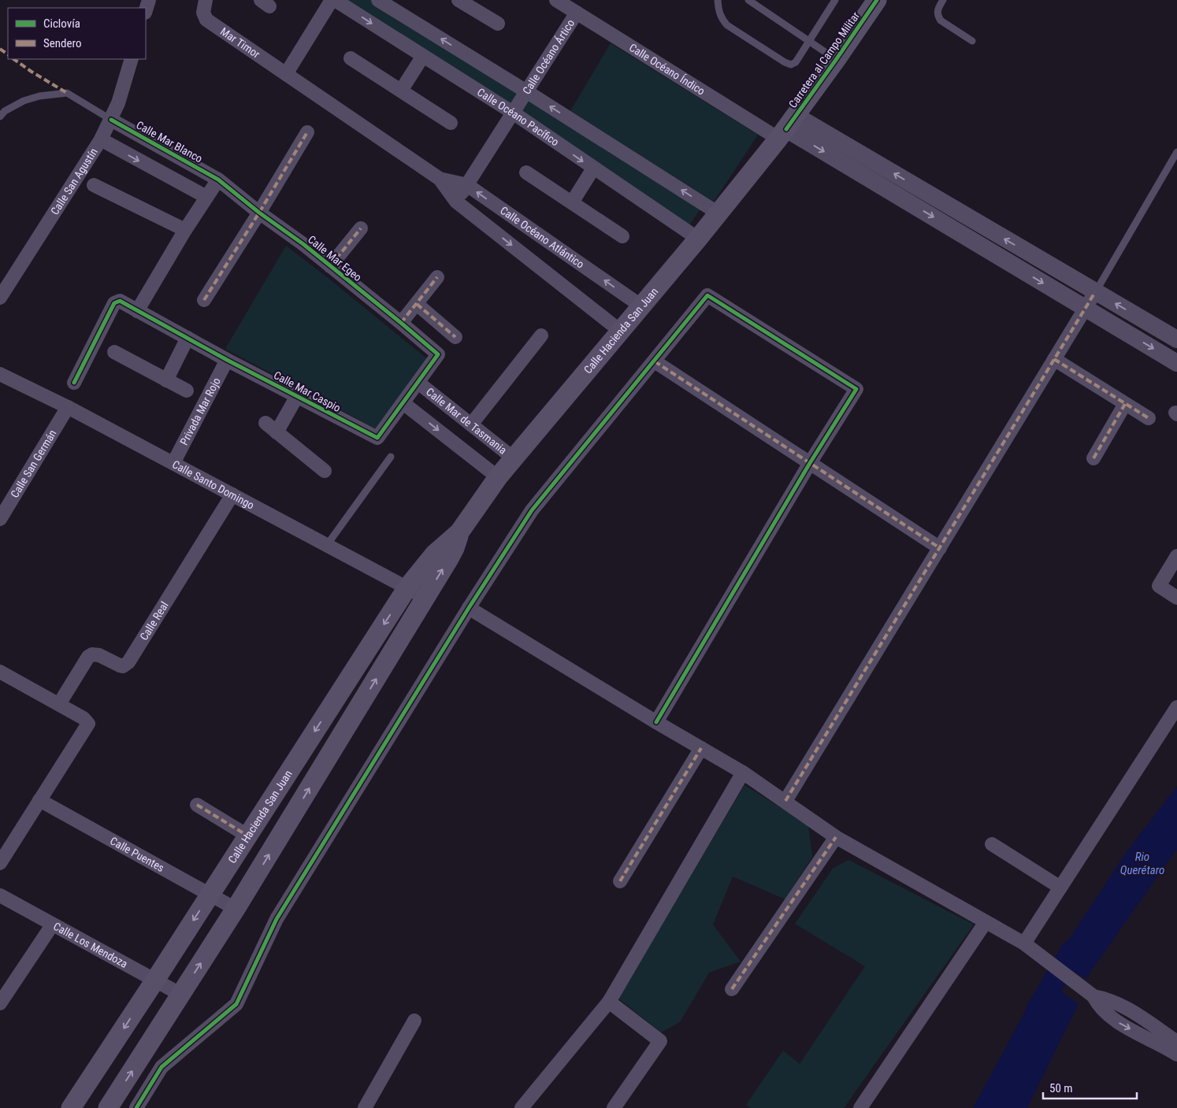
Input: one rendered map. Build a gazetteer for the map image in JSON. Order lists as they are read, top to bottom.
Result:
{
  "streets": {
    "main road": ["Carretera al Campo Militar", "Calle Hacienda San Juan"],
    "street": [
      "Mar Timor",
      "Calle Océano Ártico",
      "Calle Océano Índico",
      "Calle Océano Pacífico",
      "Calle Mar Blanco",
      "Calle San Agustín",
      "Calle Océano Atlántico",
      "Calle Mar Egeo",
      "Calle Mar Caspio",
      "Privada Mar Rojo",
      "Calle Mar de Tasmania",
      "Calle San Germán",
      "Calle Santo Domingo",
      "Calle Real",
      "Calle Puentes",
      "Calle Los Mendoza"
    ]
  },
  "crossings": [
    ["Mar Timor", "Calle Océano Atlántico"],
    ["Calle Océano Ártico", "Calle Océano Índico"],
    ["Calle Océano Ártico", "Calle Océano Pacífico"],
    ["Calle Océano Ártico", "Calle Océano Atlántico"],
    ["Carretera al Campo Militar", "Calle Océano Índico"],
    ["Carretera al Campo Militar", "Calle Hacienda San Juan"],
    ["Calle Océano Índico", "Calle Hacienda San Juan"],
    ["Calle Océano Pacífico", "Calle Hacienda San Juan"],
    ["Calle Mar Blanco", "Calle San Agustín"],
    ["Calle Mar Blanco", "Calle Mar Egeo"],
    ["Calle Océano Atlántico", "Calle Hacienda San Juan"],
    ["Calle Mar Egeo", "Calle Mar Caspio"],
    ["Calle Hacienda San Juan", "Calle Mar de Tasmania"],
    ["Calle Hacienda San Juan", "Calle Santo Domingo"],
    ["Calle Hacienda San Juan", "Calle Puentes"],
    ["Calle Hacienda San Juan", "Calle Los Mendoza"],
    ["Calle Mar Caspio", "Privada Mar Rojo"],
    ["Calle Mar Caspio", "Calle Mar de Tasmania"],
    ["Privada Mar Rojo", "Calle Santo Domingo"],
    ["Calle San Germán", "Calle Santo Domingo"],
    ["Calle Santo Domingo", "Calle Real"]
  ],
  "water": ["Rio Querétaro"],
  "legend": ["Ciclovía", "Sendero"],
  "scale_bar": "50 m"
}
